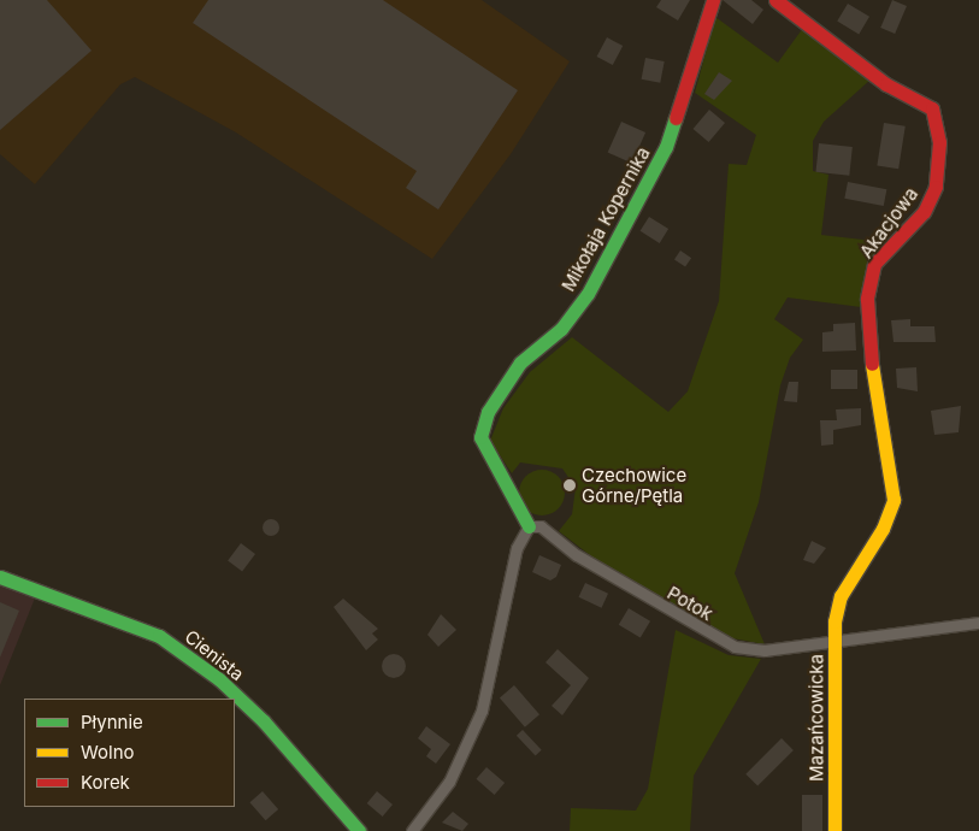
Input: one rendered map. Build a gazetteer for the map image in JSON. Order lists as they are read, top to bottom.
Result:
{
  "streets": {
    "street": [
      "Mikołaja Kopernika",
      "Akacjowa",
      "Potok",
      "Cienista",
      "Mazańcowicka"
    ]
  },
  "crossings": [
    ["Mikołaja Kopernika", "Potok"],
    ["Akacjowa", "Potok"],
    ["Akacjowa", "Mazańcowicka"],
    ["Potok", "Mazańcowicka"]
  ],
  "places": ["Czechowice Górne/Pętla"],
  "legend": ["Płynnie", "Wolno", "Korek"]
}
